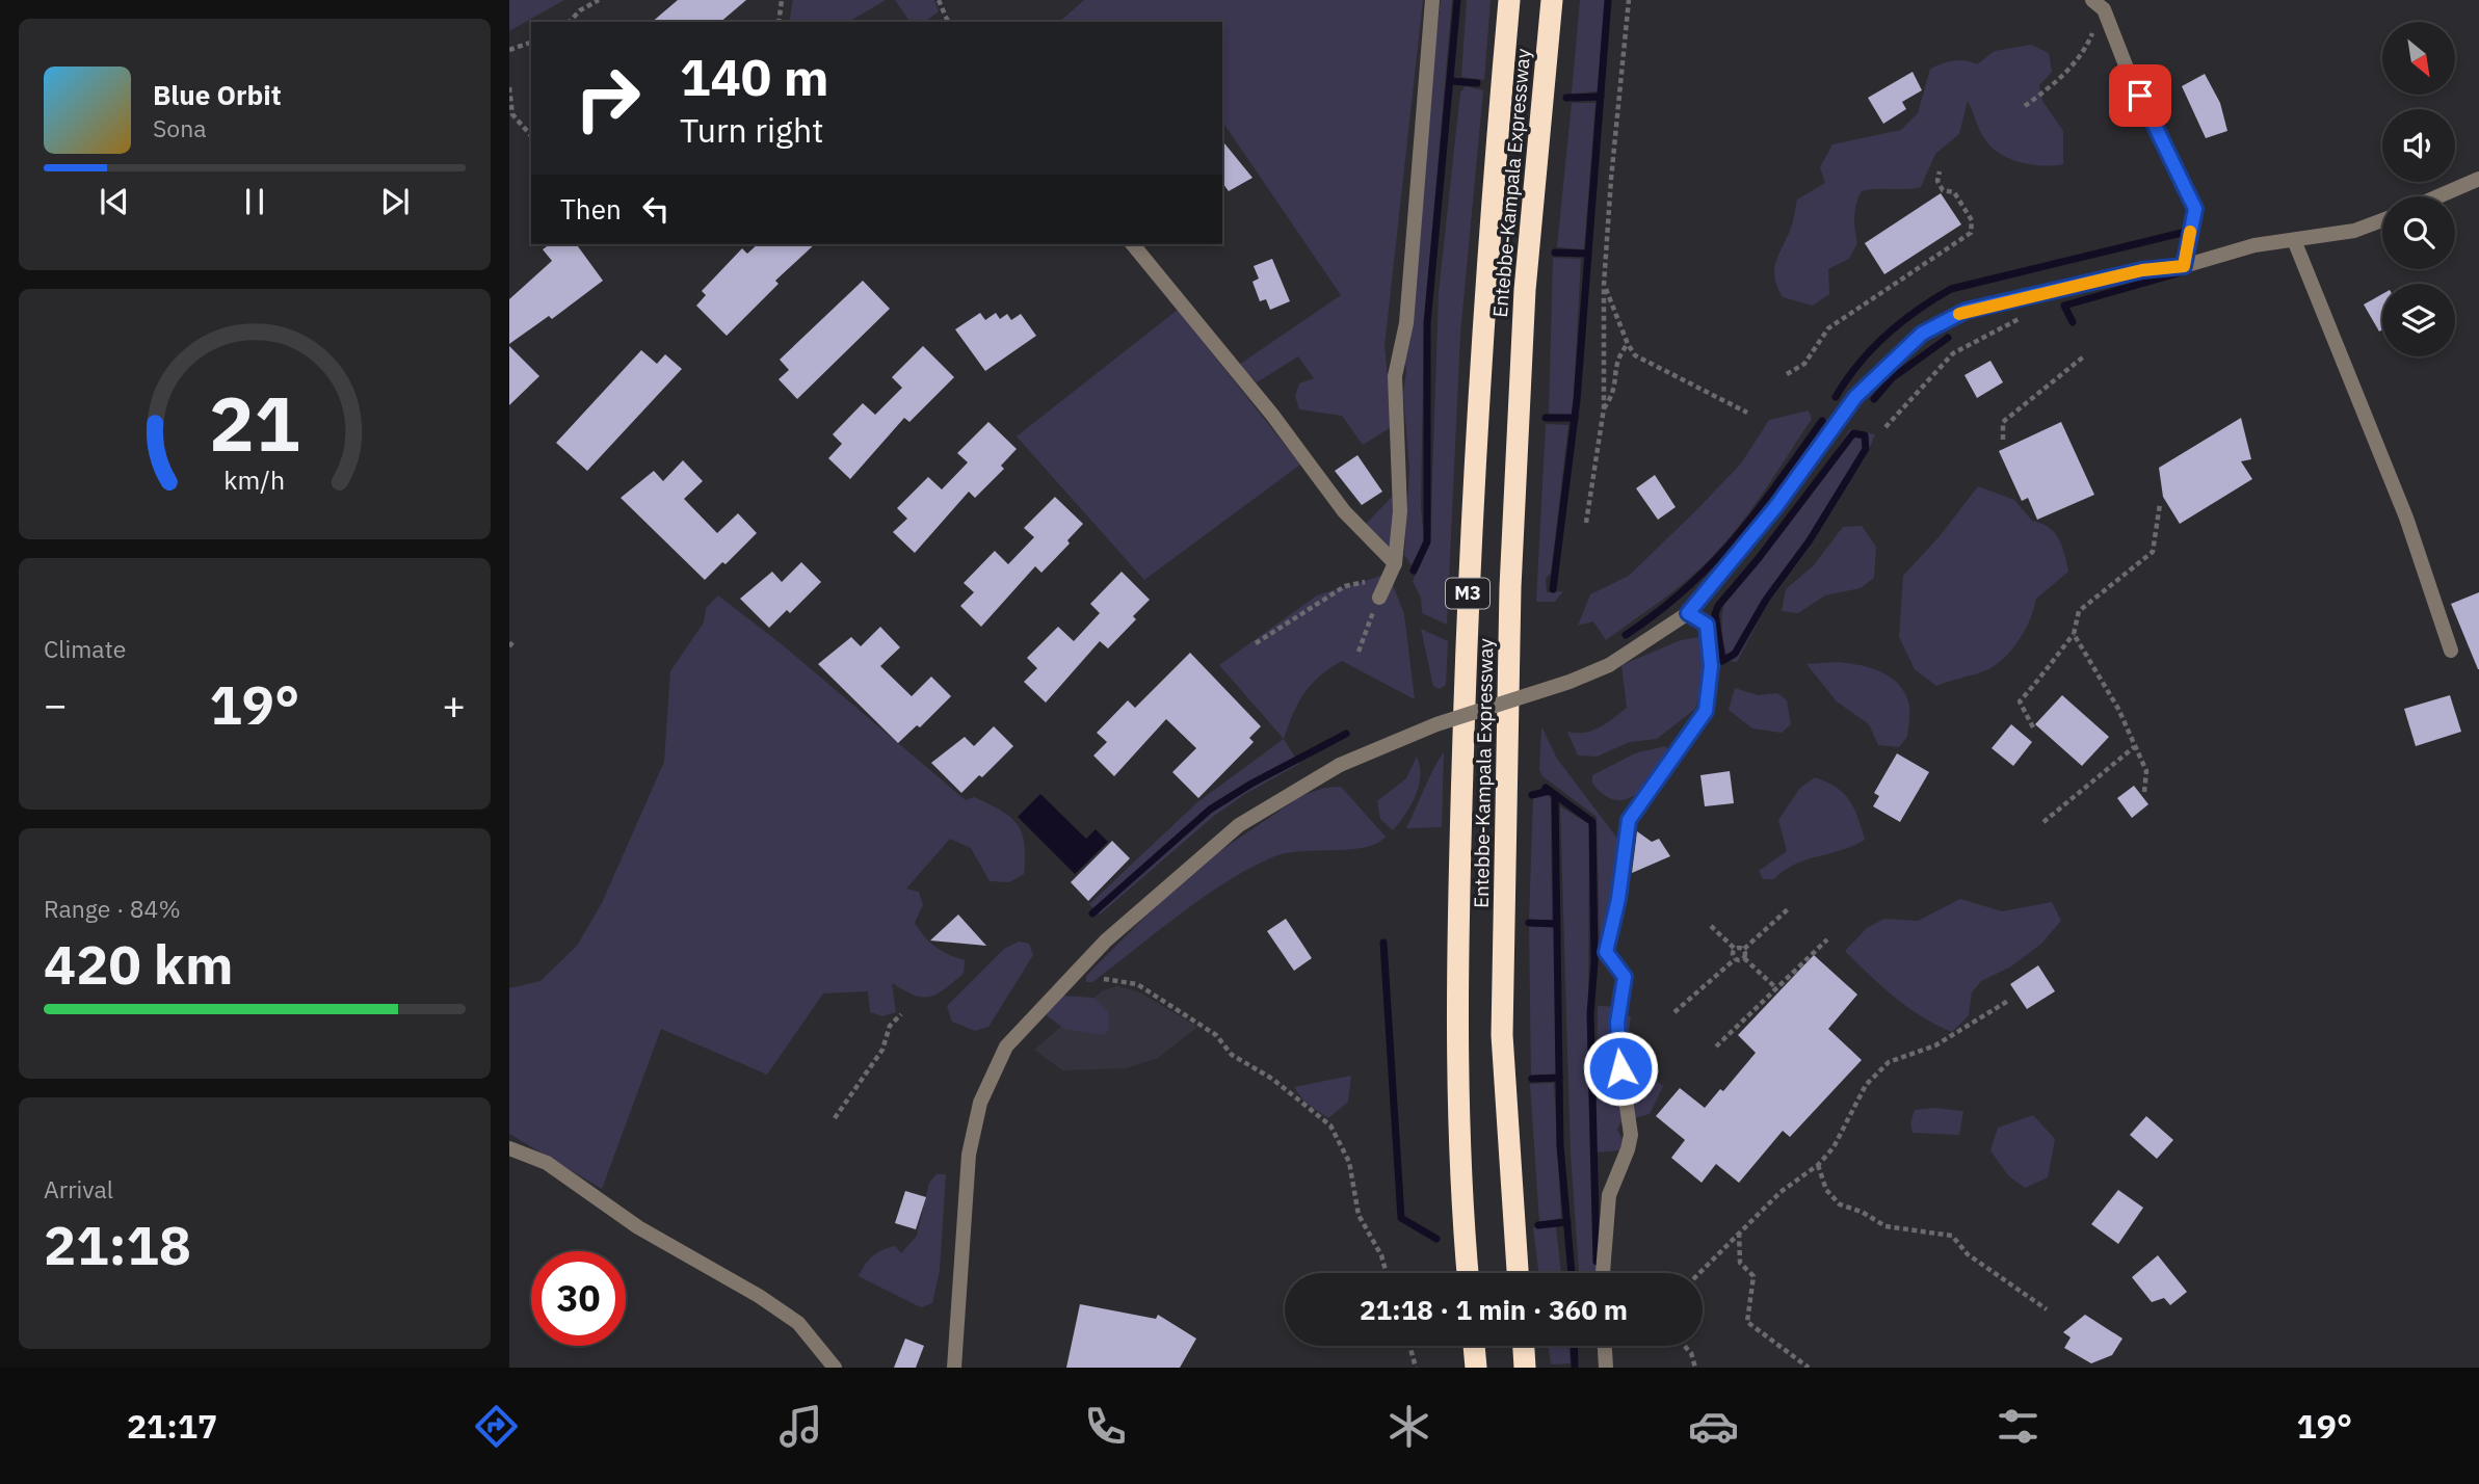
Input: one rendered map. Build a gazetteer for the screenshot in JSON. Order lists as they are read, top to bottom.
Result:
{
  "streets": {
    "highway": ["Entebbe-Kampala Expressway", "M3"]
  },
  "north": "bottom right",
  "page": {
    "turn": ["140 m", "Turn right"],
    "song": ["Blue Orbit", "Sona"],
    "then": "Then",
    "tile": [
      "Climate",
      ["Range · 84%", "420 km"],
      ["Arrival", "21:18"]
    ],
    "heat": ["−", "19°", "+"],
    "limit": "30",
    "trip": "21:18 · 1 min · 360 m",
    "tabs": ["21:17", "19°"],
    "gauge": ["21", "km/h"]
  }
}
